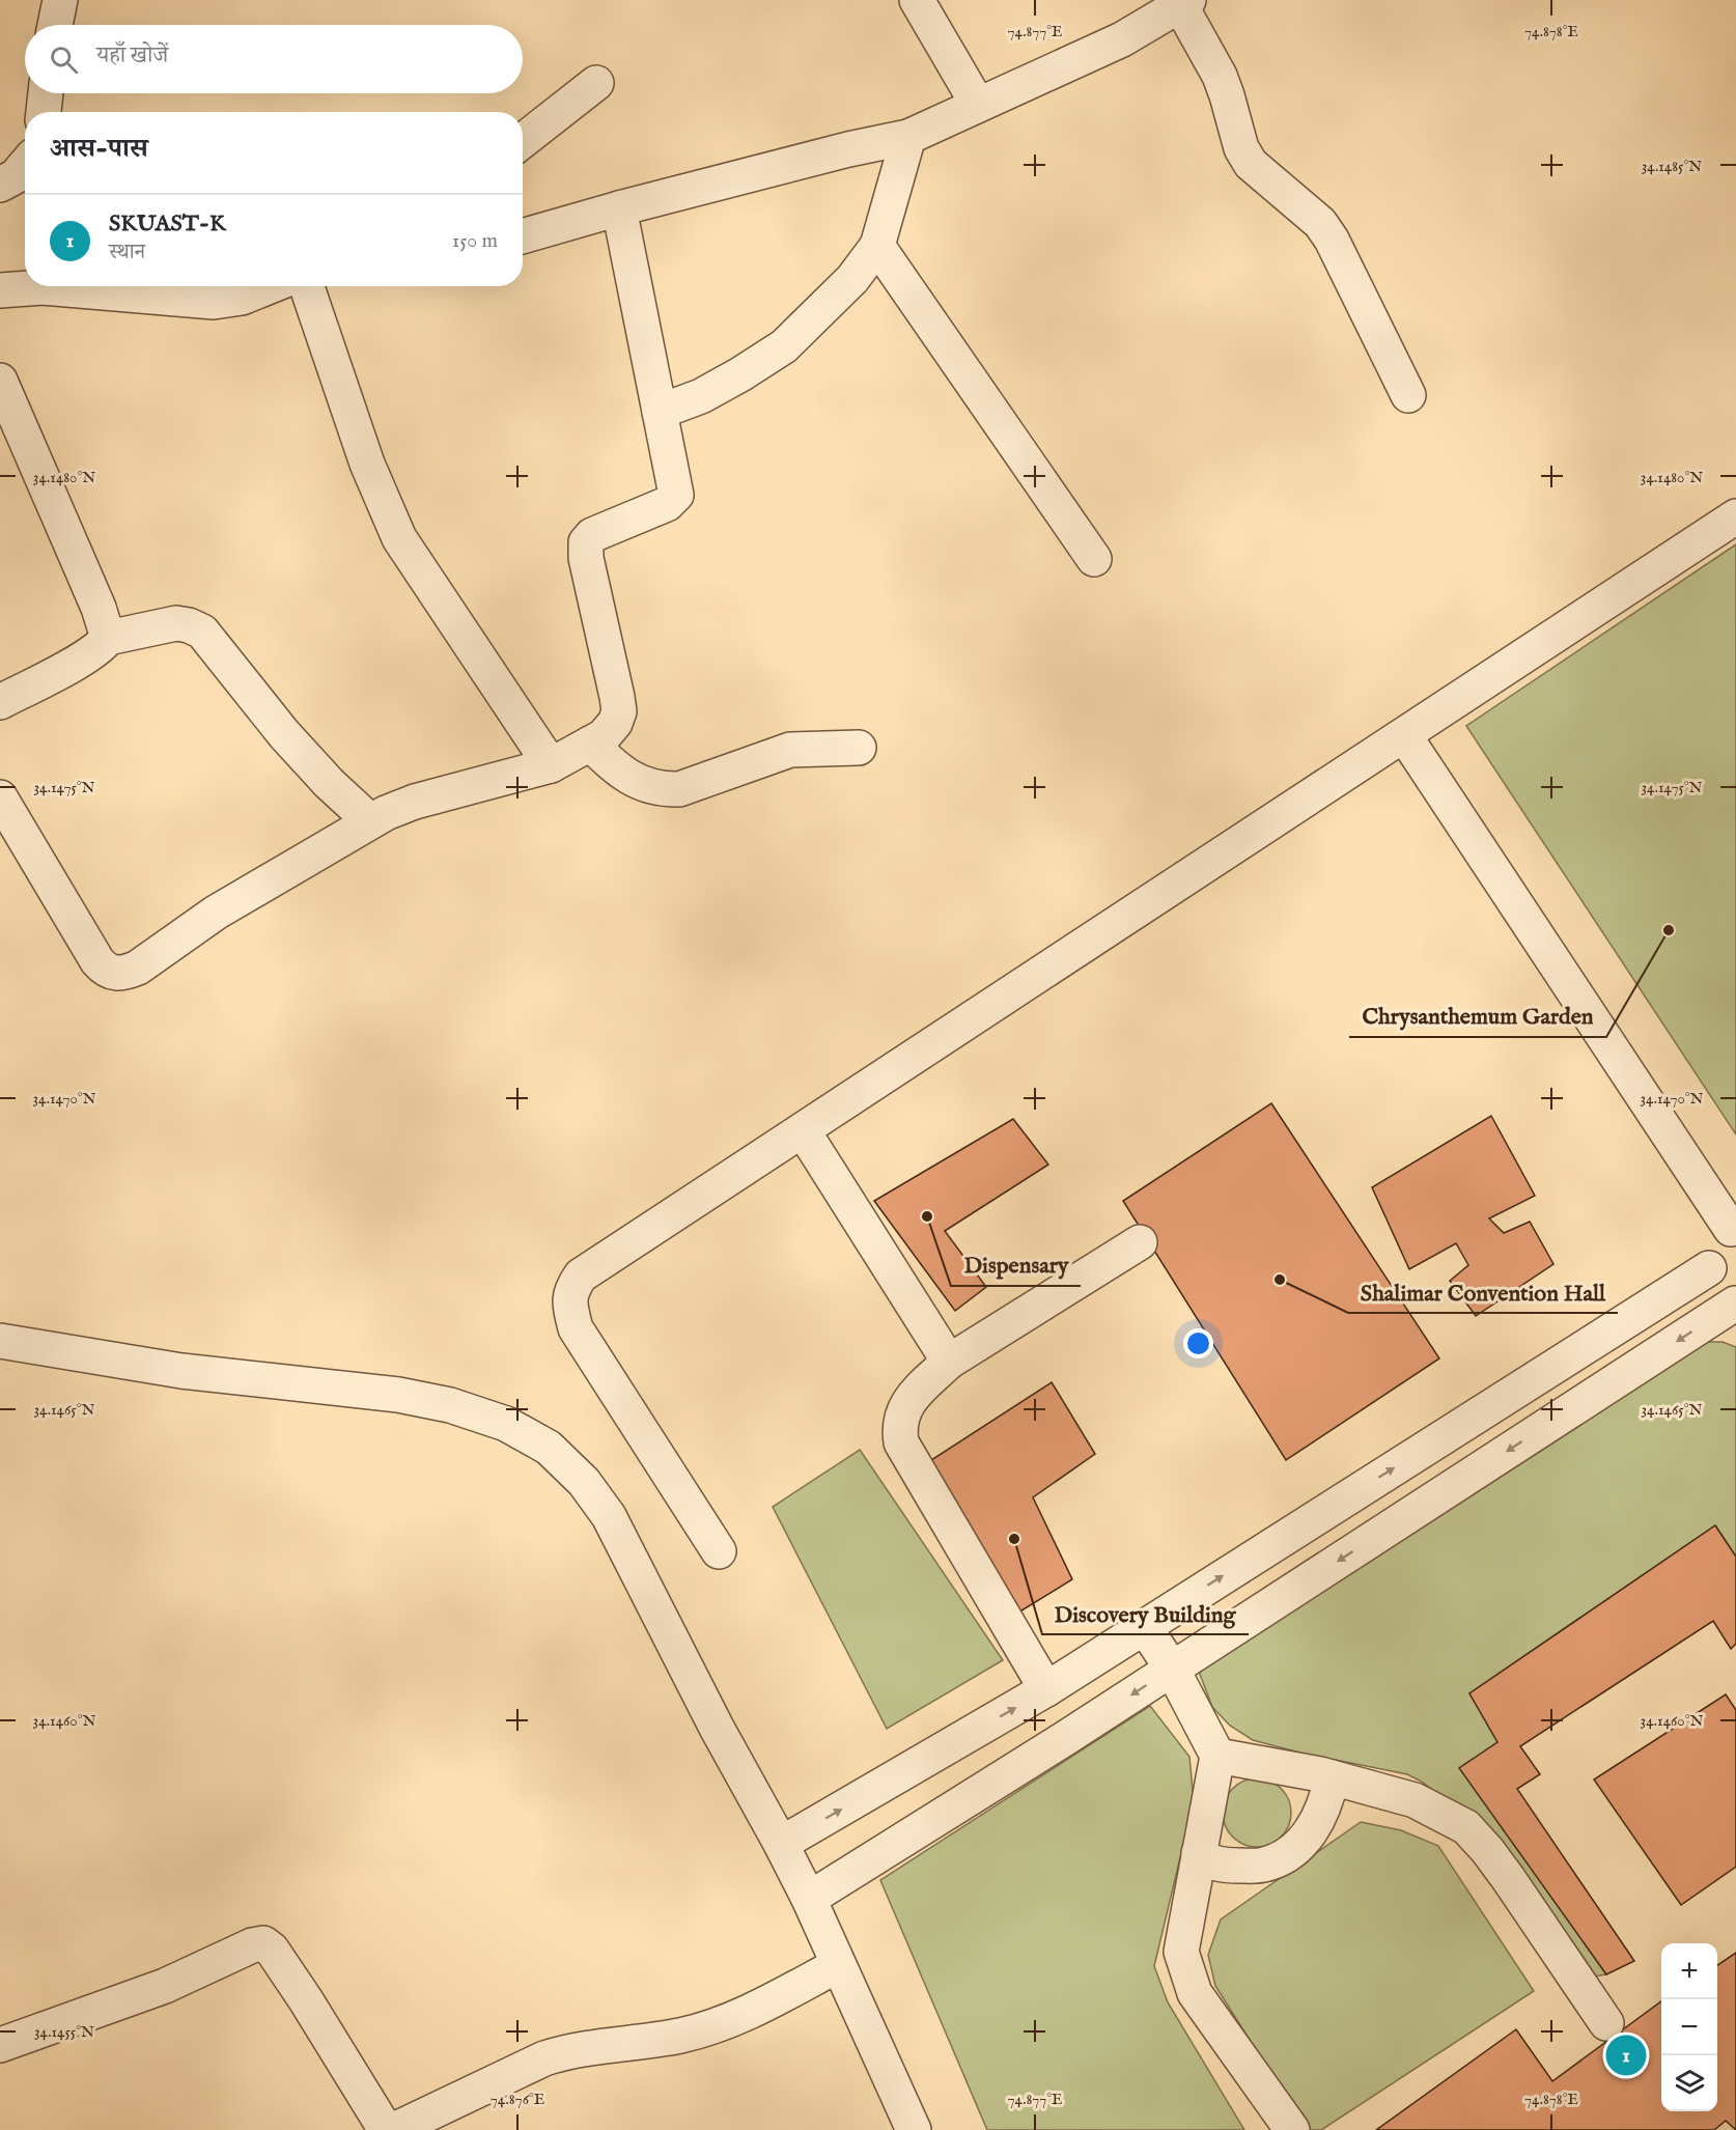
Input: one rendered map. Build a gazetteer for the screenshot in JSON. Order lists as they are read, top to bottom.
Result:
{
  "places": [
    "Chrysanthemum Garden",
    "Dispensary",
    "Shalimar Convention Hall",
    "Discovery Building"
  ],
  "page": {
    "search": "यहाँ खोजें",
    "heading": "आस-पास",
    "list": [
      {
        "mark": "1",
        "name": "SKUAST-K",
        "note": "स्थान",
        "value": "150 m"
      }
    ],
    "map_buttons": ["+", "−"],
    "pins": "1"
  },
  "coordinates": [
    "74.877°E",
    "74.878°E",
    "34.1485°N",
    "34.1480°N",
    "34.1475°N",
    "34.1470°N",
    "34.1465°N",
    "34.1460°N",
    "34.1455°N",
    "74.876°E"
  ]
}
